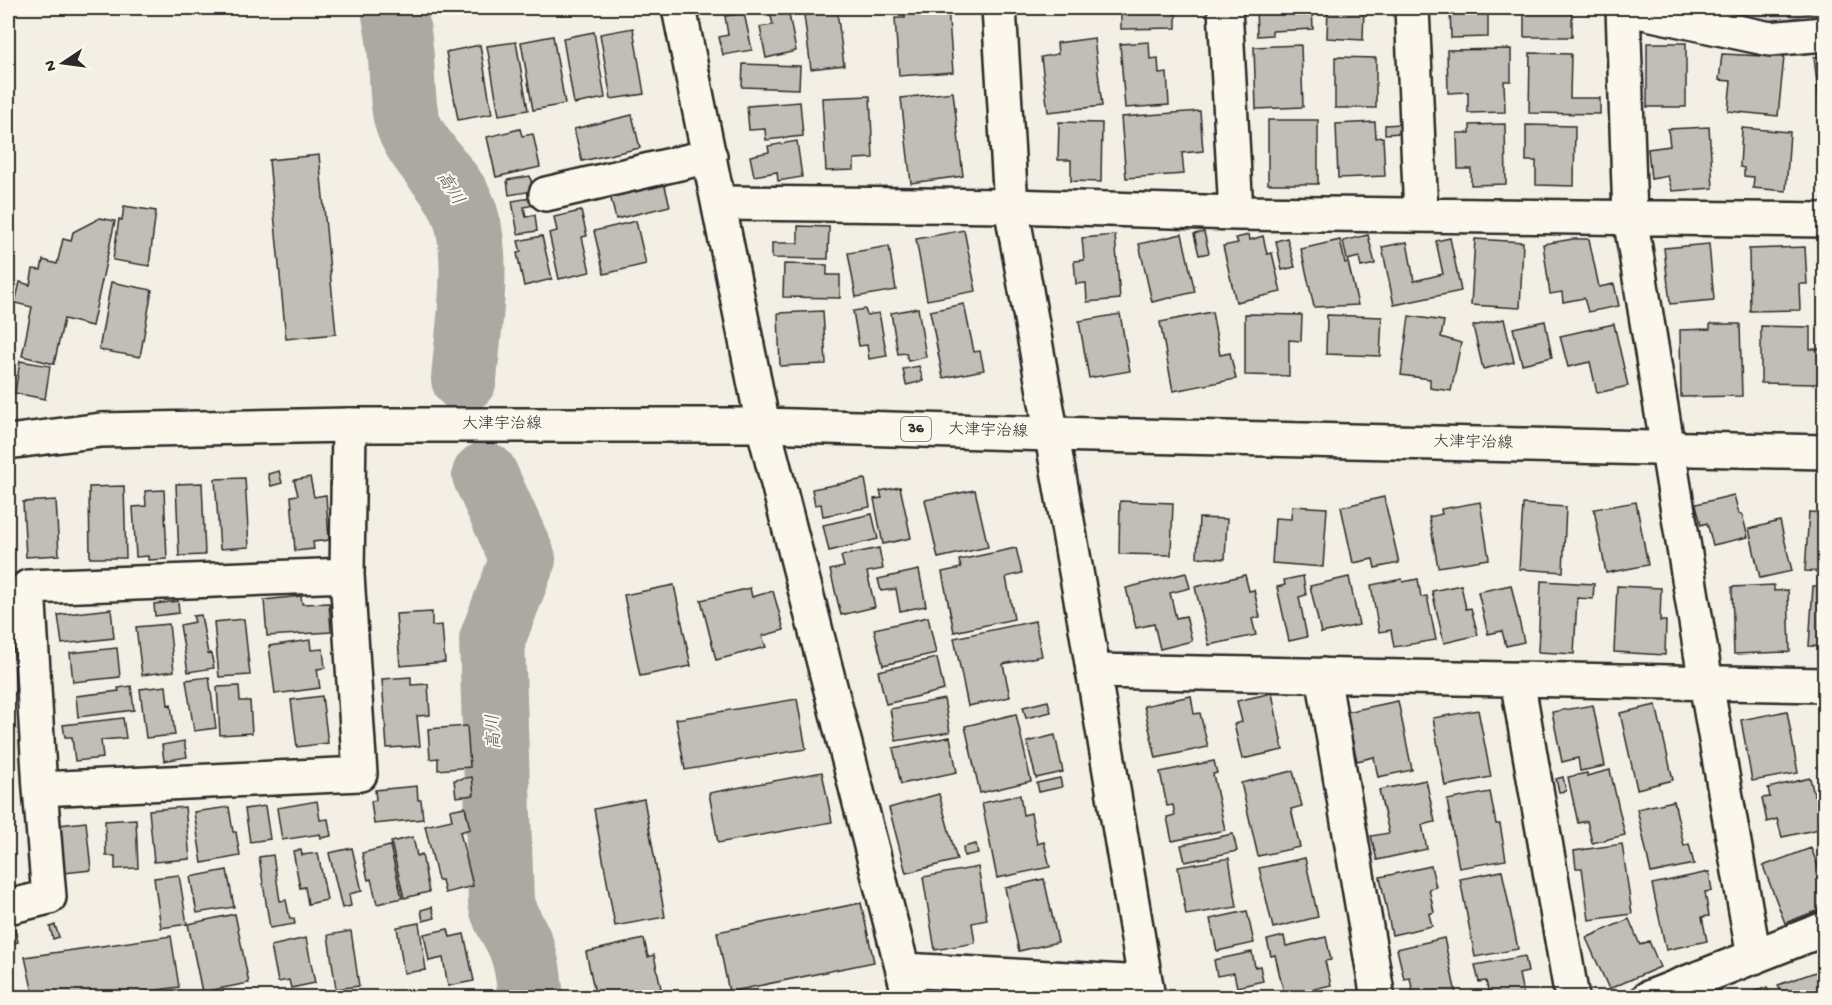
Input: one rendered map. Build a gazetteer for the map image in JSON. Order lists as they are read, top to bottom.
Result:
{
  "streets": {
    "street": ["大津宇治線", "36"]
  },
  "water": ["高川"],
  "north": "left"
}
